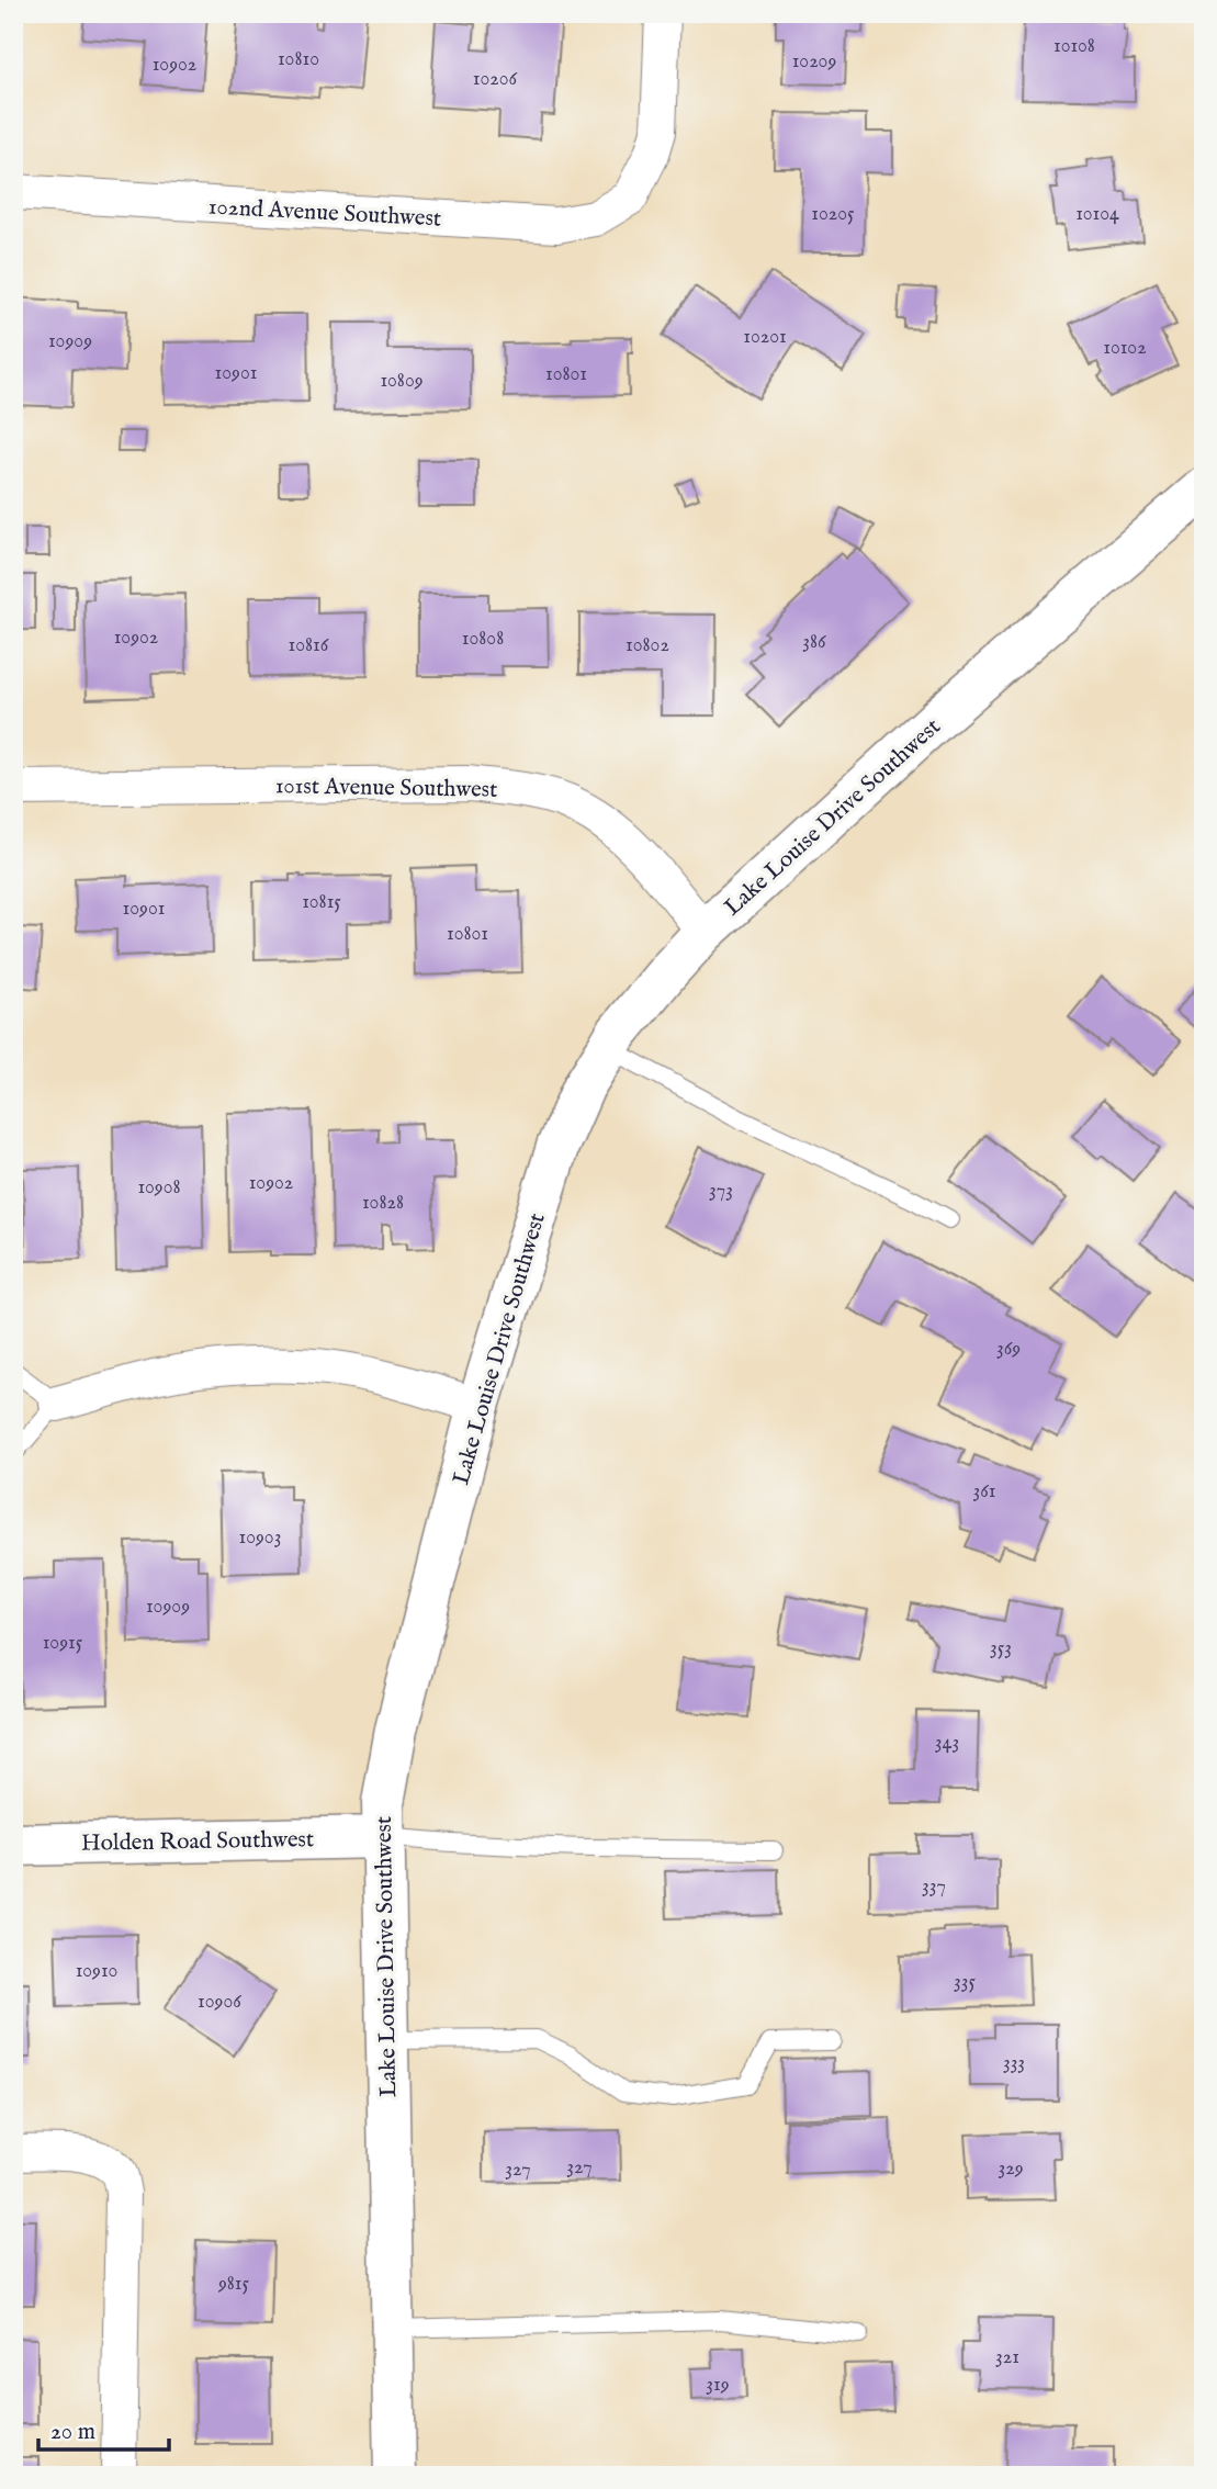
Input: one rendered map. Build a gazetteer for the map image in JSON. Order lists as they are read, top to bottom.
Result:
{
  "streets": {
    "street": [
      "102nd Avenue Southwest",
      "101st Avenue Southwest",
      "Lake Louise Drive Southwest",
      "Holden Road Southwest"
    ]
  },
  "crossings": [
    ["101st Avenue Southwest", "Lake Louise Drive Southwest"],
    ["Lake Louise Drive Southwest", "Holden Road Southwest"]
  ],
  "house_numbers": [
    "10108",
    "10810",
    "10209",
    "10902",
    "10206",
    "10205",
    "10104",
    "10201",
    "10909",
    "10102",
    "10901",
    "10801",
    "10809",
    "10902",
    "10808",
    "386",
    "10816",
    "10802",
    "10815",
    "10901",
    "10801",
    "10902",
    "10908",
    "373",
    "10828",
    "369",
    "361",
    "10903",
    "10909",
    "10915",
    "353",
    "343",
    "337",
    "10910",
    "335",
    "10906",
    "333",
    "327",
    "329",
    "327",
    "9815",
    "321",
    "319"
  ],
  "scale_bar": "20 m"
}
